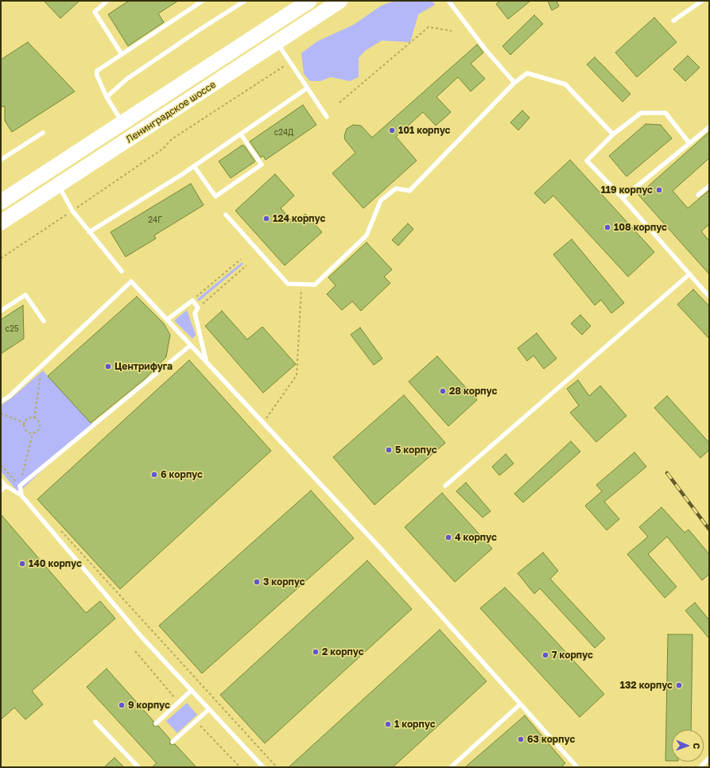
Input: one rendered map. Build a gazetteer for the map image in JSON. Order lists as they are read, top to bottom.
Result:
{
  "streets": {
    "highway": ["Ленинградское шоссе"]
  },
  "places": [
    "101 корпус",
    "119 корпус",
    "124 корпус",
    "108 корпус",
    "Центрифуга",
    "28 корпус",
    "5 корпус",
    "6 корпус",
    "4 корпус",
    "140 корпус",
    "3 корпус",
    "2 корпус",
    "7 корпус",
    "132 корпус",
    "9 корпус",
    "1 корпус",
    "63 корпус"
  ],
  "house_numbers": ["с24Д", "24Г", "с25"],
  "north": "right"
}
